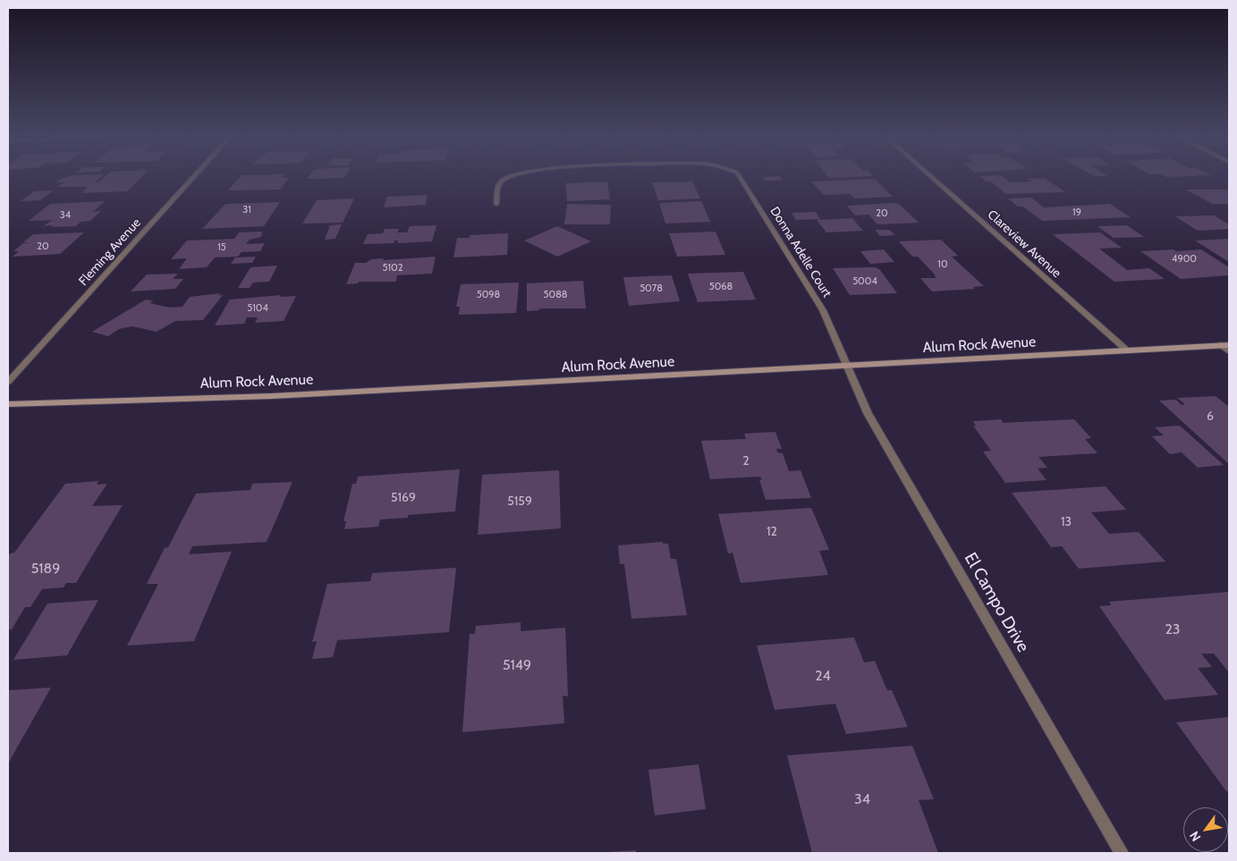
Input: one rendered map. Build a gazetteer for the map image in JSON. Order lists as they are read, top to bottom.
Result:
{
  "streets": {
    "main road": ["Alum Rock Avenue"],
    "street": [
      "Clareview Avenue",
      "Fleming Avenue",
      "Donna Adelle Court",
      "El Campo Drive"
    ]
  },
  "crossings": [
    ["Clareview Avenue", "Alum Rock Avenue"],
    ["Donna Adelle Court", "Alum Rock Avenue"],
    ["Donna Adelle Court", "El Campo Drive"],
    ["Alum Rock Avenue", "El Campo Drive"]
  ],
  "house_numbers": [
    "31",
    "19",
    "20",
    "34",
    "20",
    "15",
    "4900",
    "10",
    "5102",
    "5004",
    "5068",
    "5078",
    "5098",
    "5088",
    "5104",
    "6",
    "2",
    "5169",
    "5159",
    "13",
    "12",
    "5189",
    "23",
    "5149",
    "24",
    "34"
  ],
  "north": "bottom left"
}
